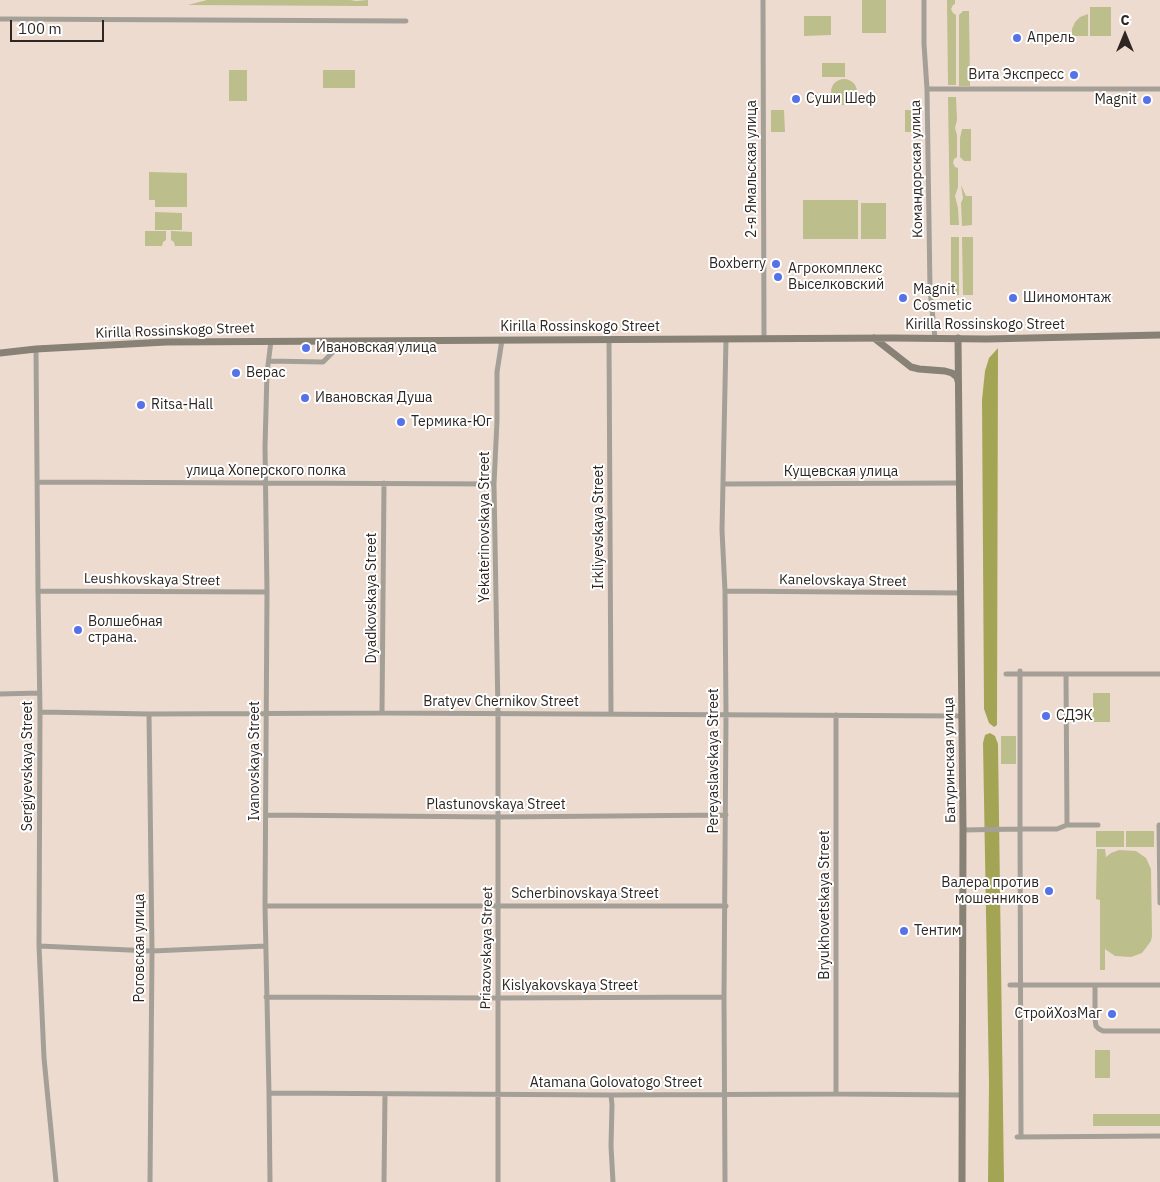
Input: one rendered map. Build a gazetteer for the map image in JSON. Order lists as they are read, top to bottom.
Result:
{
  "streets": {
    "main road": ["Kirilla Rossinskogo Street", "Батуринская улица"],
    "street": [
      "2-я Ямальская улица",
      "Командорская улица",
      "улица Хоперского полка",
      "Кущевская улица",
      "Yekaterinovskaya Street",
      "Irkliyevskaya Street",
      "Leushkovskaya Street",
      "Kanelovskaya Street",
      "Dyadkovskaya Street",
      "Bratyev Chernikov Street",
      "Ivanovskaya Street",
      "Pereyaslavskaya Street",
      "Sergiyevskaya Street",
      "Plastunovskaya Street",
      "Scherbinovskaya Street",
      "Bryukhovetskaya Street",
      "Роговская улица",
      "Priazovskaya Street",
      "Kislyakovskaya Street",
      "Atamana Golovatogo Street"
    ]
  },
  "crossings": [
    ["2-я Ямальская улица", "Kirilla Rossinskogo Street"],
    ["Командорская улица", "Kirilla Rossinskogo Street"],
    ["Kirilla Rossinskogo Street", "Yekaterinovskaya Street"],
    ["Kirilla Rossinskogo Street", "Irkliyevskaya Street"],
    ["Kirilla Rossinskogo Street", "Батуринская улица"],
    ["Kirilla Rossinskogo Street", "Ivanovskaya Street"],
    ["Kirilla Rossinskogo Street", "Pereyaslavskaya Street"],
    ["Kirilla Rossinskogo Street", "Sergiyevskaya Street"],
    ["улица Хоперского полка", "Yekaterinovskaya Street"],
    ["улица Хоперского полка", "Dyadkovskaya Street"],
    ["улица Хоперского полка", "Ivanovskaya Street"],
    ["улица Хоперского полка", "Sergiyevskaya Street"],
    ["Кущевская улица", "Батуринская улица"],
    ["Кущевская улица", "Pereyaslavskaya Street"],
    ["Yekaterinovskaya Street", "Bratyev Chernikov Street"],
    ["Yekaterinovskaya Street", "Priazovskaya Street"],
    ["Irkliyevskaya Street", "Bratyev Chernikov Street"],
    ["Leushkovskaya Street", "Ivanovskaya Street"],
    ["Leushkovskaya Street", "Sergiyevskaya Street"],
    ["Kanelovskaya Street", "Батуринская улица"],
    ["Kanelovskaya Street", "Pereyaslavskaya Street"],
    ["Dyadkovskaya Street", "Bratyev Chernikov Street"],
    ["Bratyev Chernikov Street", "Батуринская улица"],
    ["Bratyev Chernikov Street", "Ivanovskaya Street"],
    ["Bratyev Chernikov Street", "Pereyaslavskaya Street"],
    ["Bratyev Chernikov Street", "Sergiyevskaya Street"],
    ["Bratyev Chernikov Street", "Bryukhovetskaya Street"],
    ["Bratyev Chernikov Street", "Роговская улица"],
    ["Bratyev Chernikov Street", "Priazovskaya Street"],
    ["Батуринская улица", "Atamana Golovatogo Street"],
    ["Ivanovskaya Street", "Plastunovskaya Street"],
    ["Ivanovskaya Street", "Scherbinovskaya Street"],
    ["Ivanovskaya Street", "Kislyakovskaya Street"],
    ["Ivanovskaya Street", "Atamana Golovatogo Street"],
    ["Pereyaslavskaya Street", "Plastunovskaya Street"],
    ["Pereyaslavskaya Street", "Scherbinovskaya Street"],
    ["Pereyaslavskaya Street", "Kislyakovskaya Street"],
    ["Pereyaslavskaya Street", "Atamana Golovatogo Street"],
    ["Plastunovskaya Street", "Priazovskaya Street"],
    ["Scherbinovskaya Street", "Priazovskaya Street"],
    ["Bryukhovetskaya Street", "Atamana Golovatogo Street"],
    ["Priazovskaya Street", "Kislyakovskaya Street"],
    ["Priazovskaya Street", "Atamana Golovatogo Street"]
  ],
  "places": [
    "Апрель",
    "Вита Экспресс",
    "Суши Шеф",
    "Magnit",
    "Boxberry",
    "Агрокомплекс Выселковский",
    "Magnit Cosmetic",
    "Шиномонтаж",
    "Ивановская улица",
    "Верас",
    "Ивановская Душа",
    "Ritsa-Hall",
    "Термика-Юг",
    "Волшебная страна.",
    "СДЭК",
    "Валера против мошенников",
    "Тентим",
    "СтройХозМаг"
  ],
  "scale_bar": "100 m",
  "north": "top"
}
